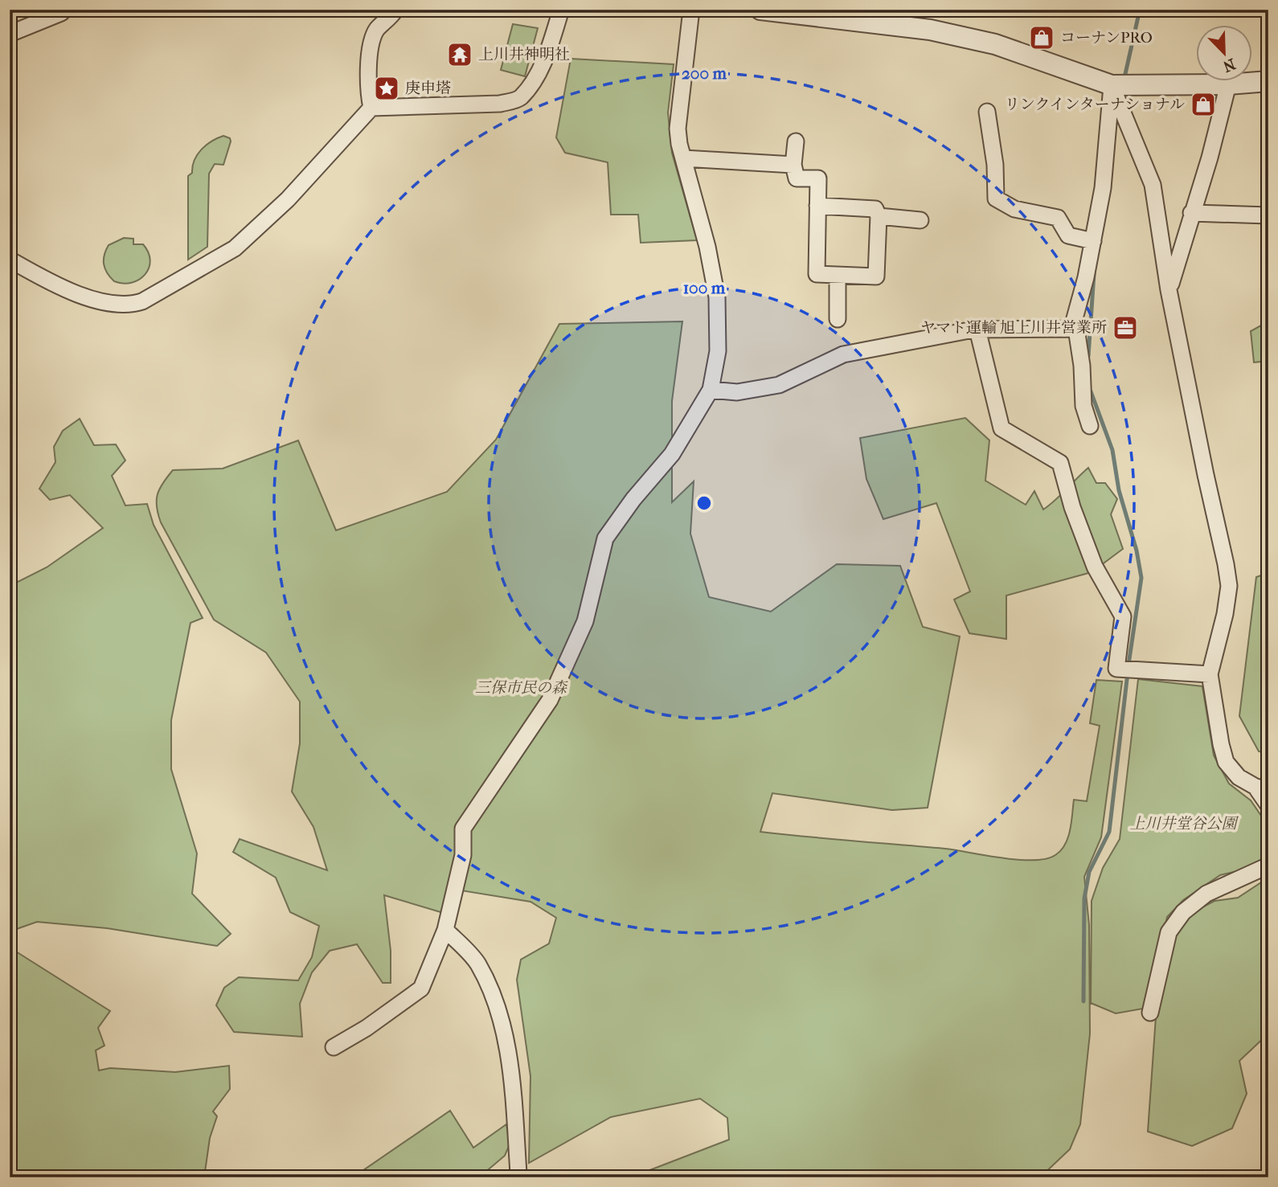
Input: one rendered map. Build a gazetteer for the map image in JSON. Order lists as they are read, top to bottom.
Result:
{
  "parks": ["三保市民の森", "上川井堂谷公園"],
  "places": {
    "shop": ["コーナンPRO", "リンクインターナショナル"],
    "temple": ["上川井神明社"],
    "place": ["庚申塔"],
    "office": ["ヤマト運輸 旭上川井営業所"]
  },
  "north": "bottom right",
  "rings": ["200 m", "100 m"]
}
